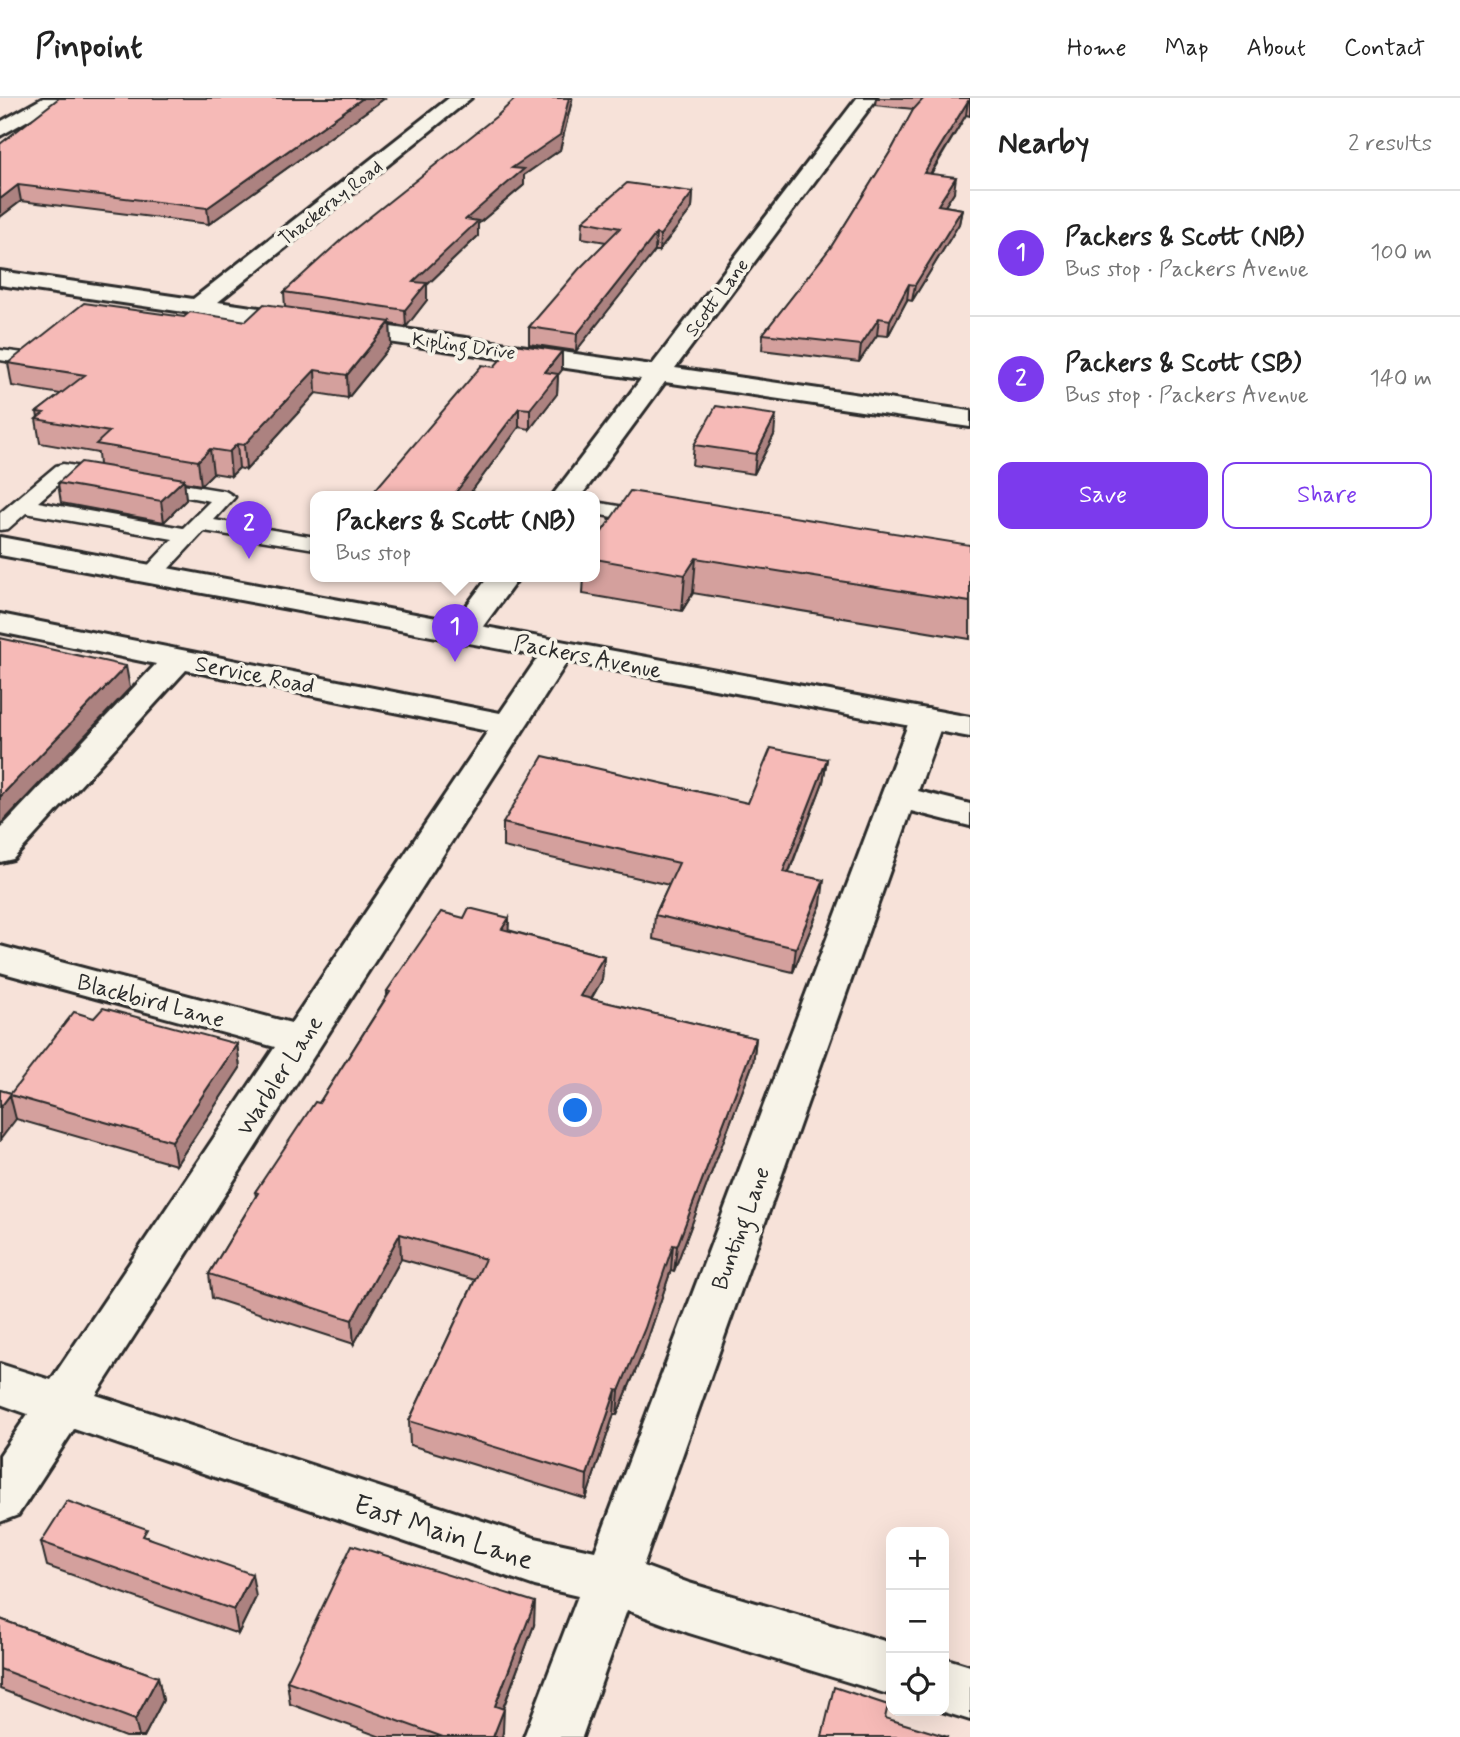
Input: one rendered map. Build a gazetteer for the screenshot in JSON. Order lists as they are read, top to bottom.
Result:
{
  "streets": {
    "street": [
      "Thackeray Road",
      "Scott Lane",
      "Kipling Drive",
      "Packers Avenue",
      "Service Road",
      "Blackbird Lane",
      "Warbler Lane",
      "Bunting Lane",
      "East Main Lane"
    ]
  },
  "crossings": [
    ["Thackeray Road", "Kipling Drive"],
    ["Scott Lane", "Kipling Drive"],
    ["Packers Avenue", "Warbler Lane"],
    ["Packers Avenue", "Bunting Lane"],
    ["Service Road", "Warbler Lane"],
    ["Blackbird Lane", "Warbler Lane"],
    ["Warbler Lane", "East Main Lane"],
    ["Bunting Lane", "East Main Lane"]
  ],
  "page": {
    "header": "Pinpoint",
    "nav": [
      "Home",
      "Map",
      "About",
      "Contact"
    ],
    "heading": ["Nearby", "2 results"],
    "list": [
      {
        "mark": "1",
        "name": "Packers & Scott (NB)",
        "note": "Bus stop · Packers Avenue",
        "value": "100 m"
      },
      {
        "mark": "2",
        "name": "Packers & Scott (SB)",
        "note": "Bus stop · Packers Avenue",
        "value": "140 m"
      }
    ],
    "buttons": ["Save", "Share"],
    "popup": ["Packers & Scott (NB)", "Bus stop"],
    "pins": ["2", "1"],
    "map_buttons": ["+", "−"]
  }
}
